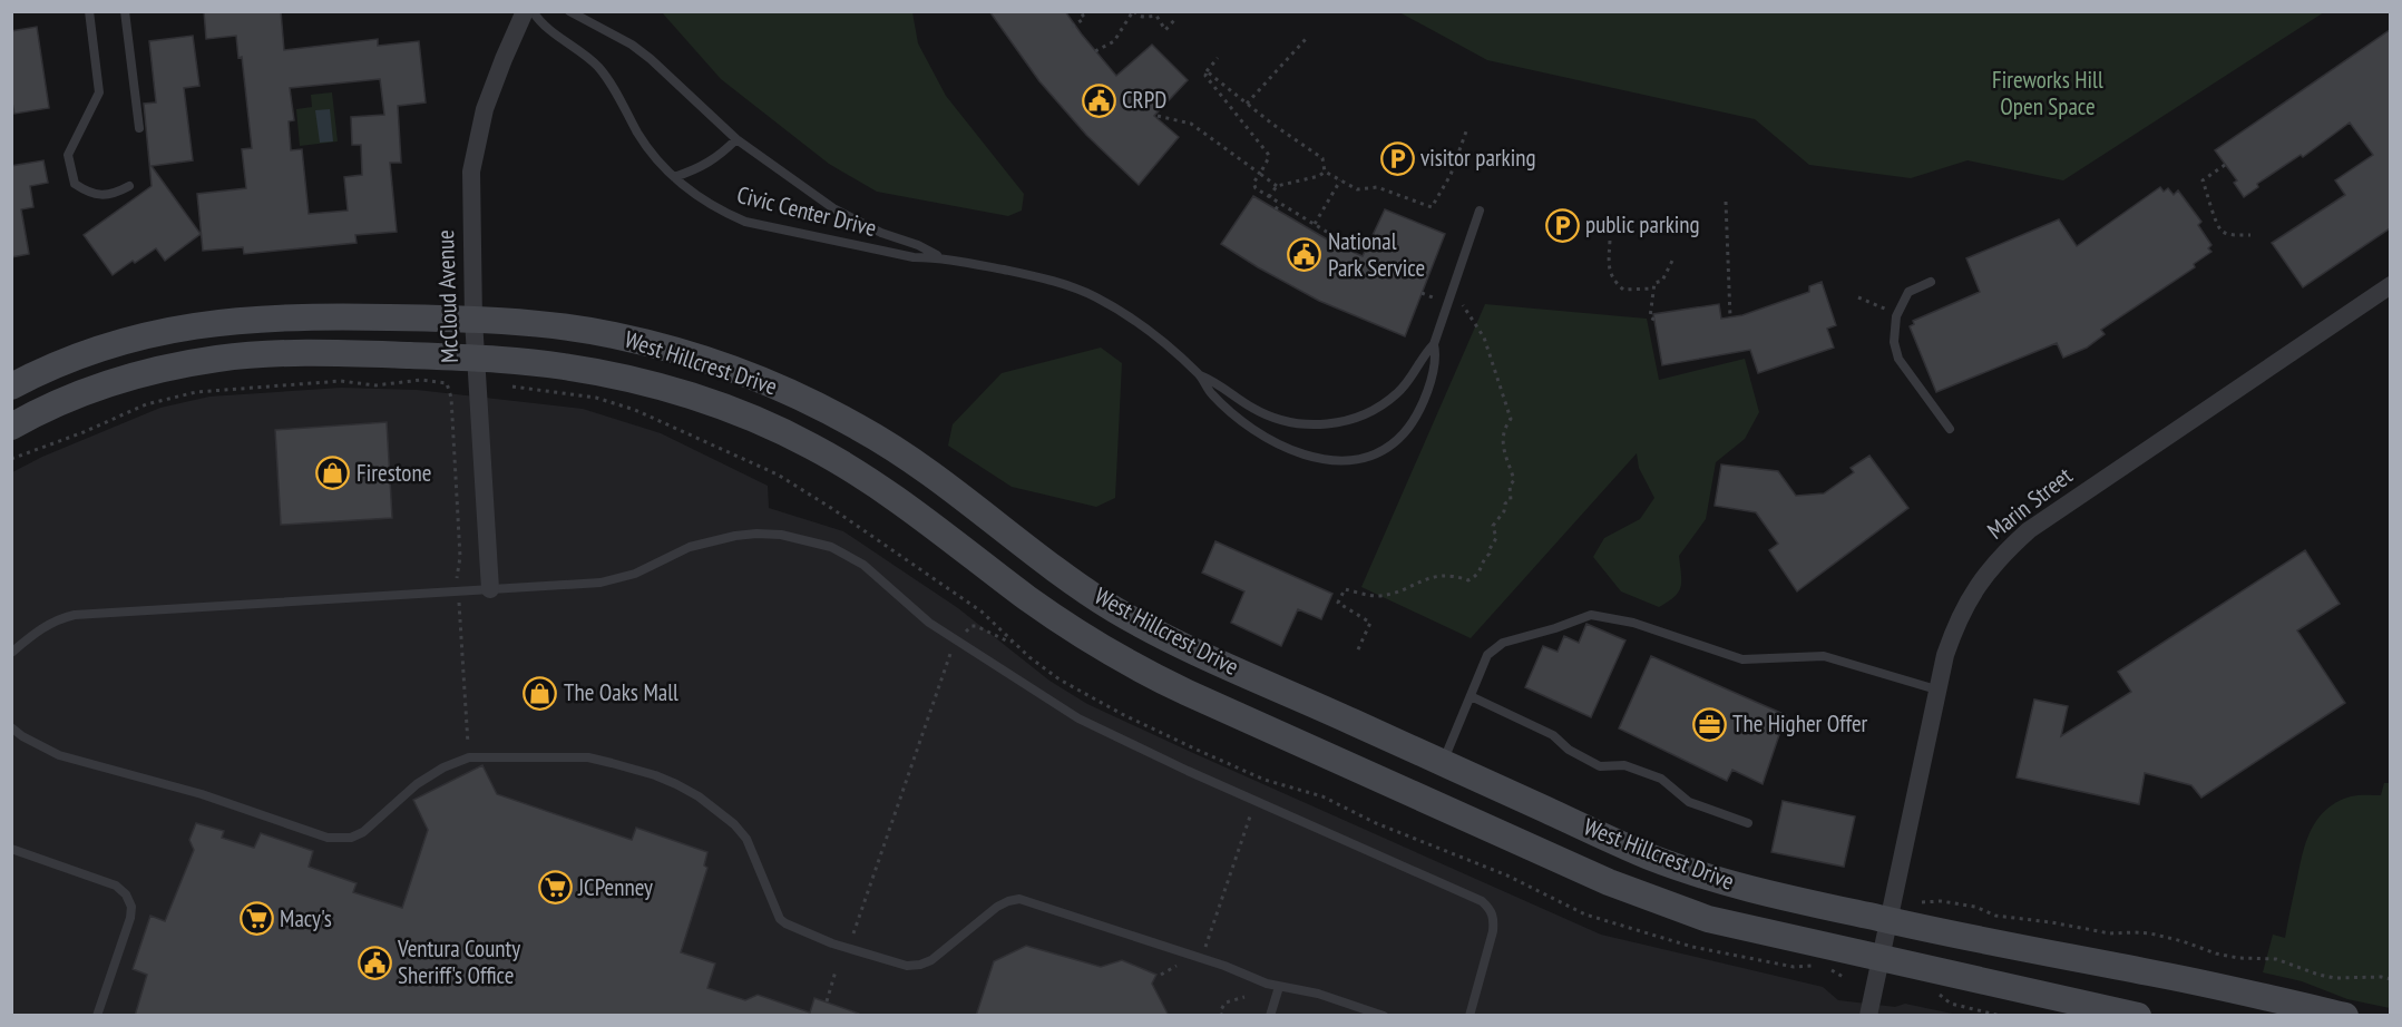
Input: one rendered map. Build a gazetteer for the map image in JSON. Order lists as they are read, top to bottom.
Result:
{
  "streets": {
    "main road": ["West Hillcrest Drive"],
    "street": ["McCloud Avenue", "Marin Street"],
    "lane": ["Civic Center Drive"]
  },
  "crossings": [
    ["McCloud Avenue", "West Hillcrest Drive"],
    ["West Hillcrest Drive", "Marin Street"]
  ],
  "parks": ["Fireworks Hill Open Space"],
  "places": {
    "public building": ["CRPD", "National Park Service", "Ventura County Sheriff's Office"],
    "parking": ["visitor parking", "public parking"],
    "shop": ["Firestone", "The Oaks Mall"],
    "office": ["The Higher Offer"],
    "supermarket": ["JCPenney", "Macy's"]
  }
}
